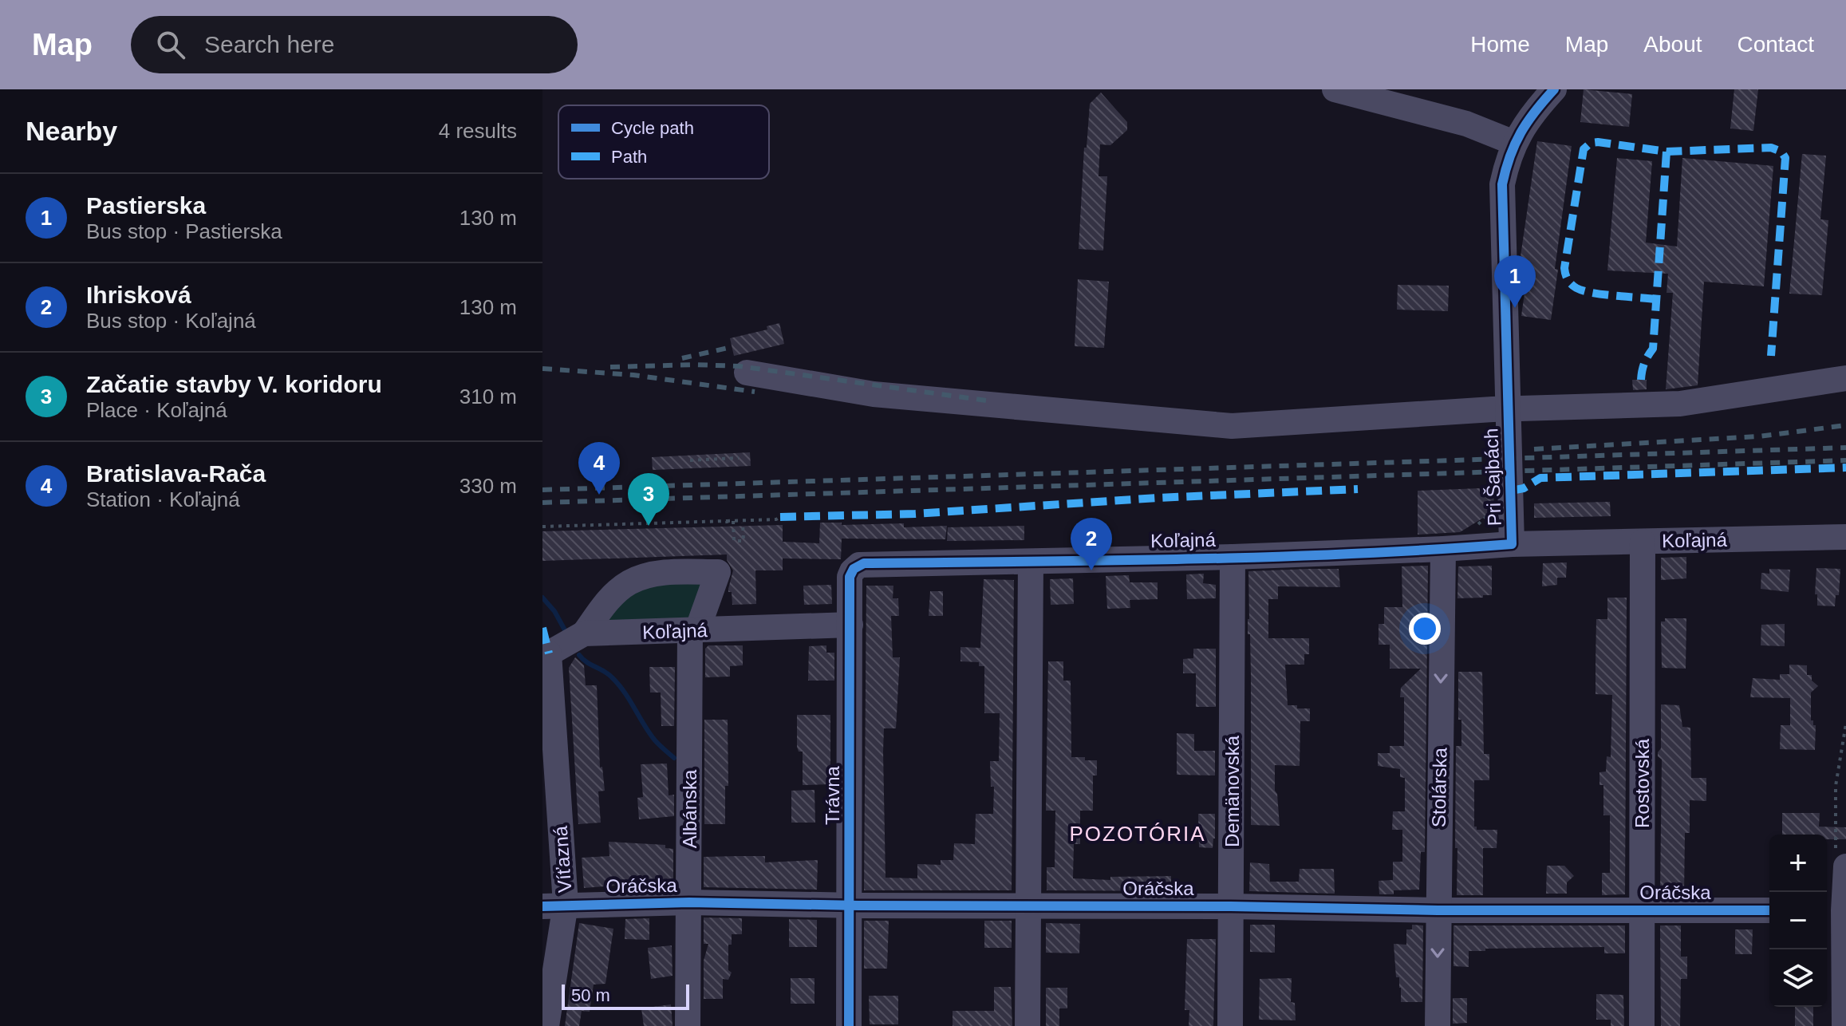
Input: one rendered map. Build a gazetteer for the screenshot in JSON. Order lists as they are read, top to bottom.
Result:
{
  "streets": {
    "street": [
      "Pri Šajbách",
      "Koľajná",
      "Rostovská",
      "Stolárska",
      "Demänovská",
      "Trávna",
      "Albánska",
      "Víťazná",
      "Oráčska"
    ]
  },
  "crossings": [
    ["Pri Šajbách", "Koľajná"],
    ["Koľajná", "Rostovská"],
    ["Koľajná", "Stolárska"],
    ["Koľajná", "Demänovská"],
    ["Koľajná", "Trávna"],
    ["Koľajná", "Albánska"],
    ["Koľajná", "Víťazná"],
    ["Rostovská", "Oráčska"],
    ["Stolárska", "Oráčska"],
    ["Demänovská", "Oráčska"],
    ["Trávna", "Oráčska"],
    ["Albánska", "Oráčska"],
    ["Víťazná", "Oráčska"]
  ],
  "one_way": ["Stolárska"],
  "districts": ["POZOTÓRIA"],
  "legend": ["Cycle path", "Path"],
  "scale_bar": "50 m",
  "page": {
    "header": "Map",
    "search": "Search here",
    "nav": [
      "Home",
      "Map",
      "About",
      "Contact"
    ],
    "heading": ["Nearby", "4 results"],
    "list": [
      {
        "mark": "1",
        "name": "Pastierska",
        "note": "Bus stop · Pastierska",
        "value": "130 m"
      },
      {
        "mark": "2",
        "name": "Ihrisková",
        "note": "Bus stop · Koľajná",
        "value": "130 m"
      },
      {
        "mark": "3",
        "name": "Začatie stavby V. koridoru",
        "note": "Place · Koľajná",
        "value": "310 m"
      },
      {
        "mark": "4",
        "name": "Bratislava-Rača",
        "note": "Station · Koľajná",
        "value": "330 m"
      }
    ],
    "pins": [
      "1",
      "4",
      "3",
      "2"
    ],
    "map_buttons": ["+", "−"],
    "scale": "50 m"
  }
}
